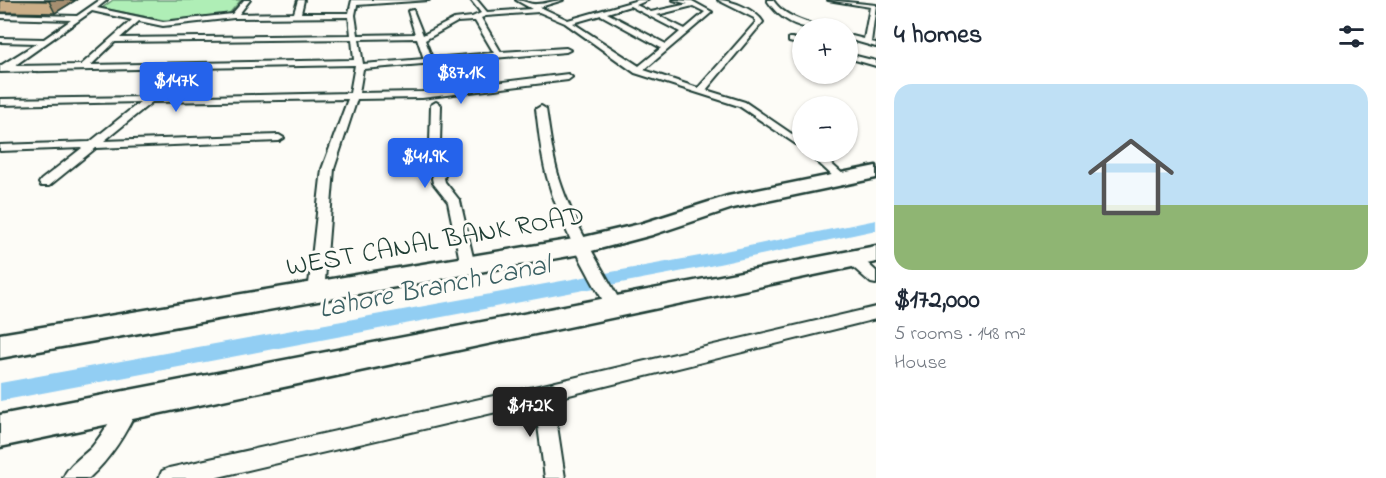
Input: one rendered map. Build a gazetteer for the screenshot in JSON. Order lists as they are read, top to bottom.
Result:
{
  "streets": {
    "highway": ["WEST CANAL BANK ROAD"]
  },
  "water": ["Lahore Branch Canal"],
  "page": {
    "heading": "4 homes",
    "map_buttons": ["+", "−"],
    "price": [
      "$87.1K",
      "$147K",
      "$41.9K",
      "$172K"
    ],
    "list": [
      {
        "name": "$172,000",
        "note": "5 rooms · 148 m² · House"
      }
    ]
  }
}
